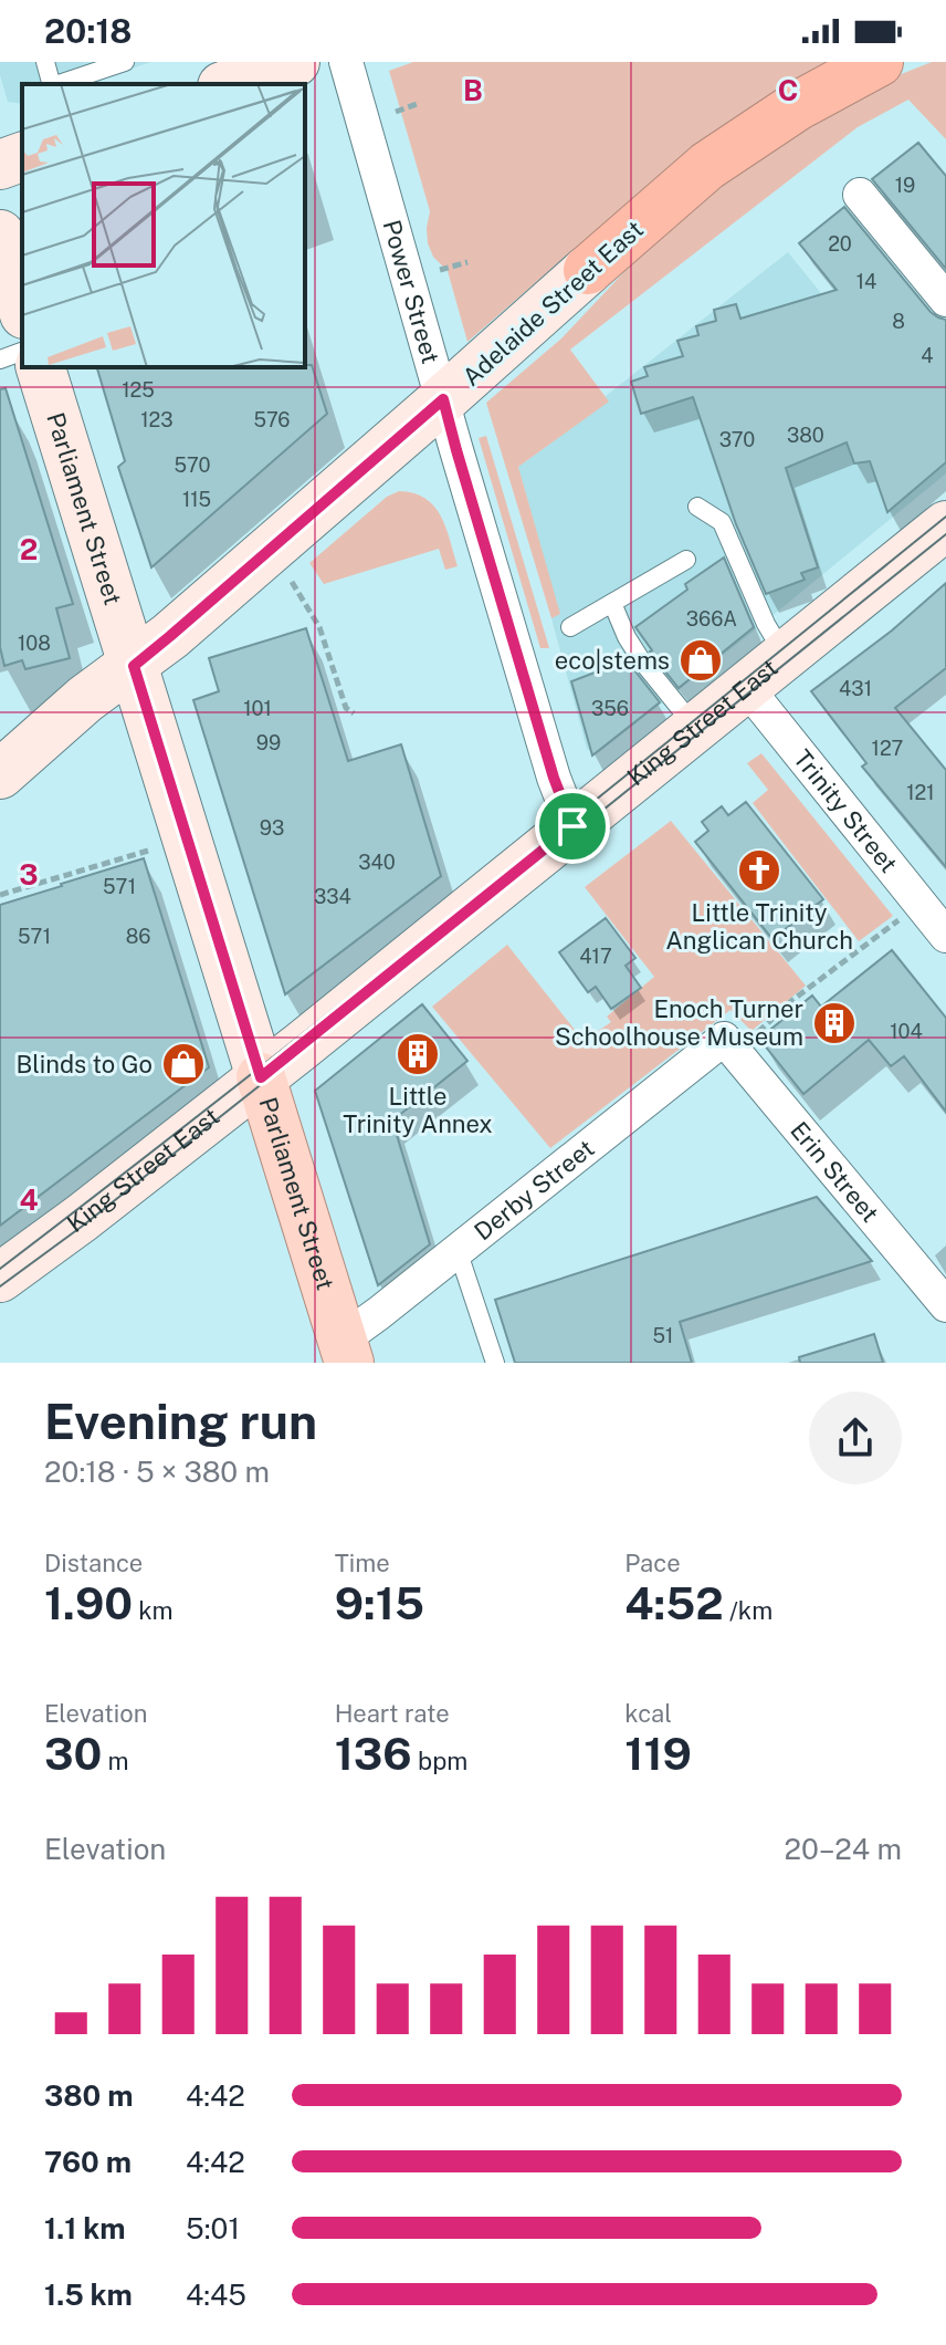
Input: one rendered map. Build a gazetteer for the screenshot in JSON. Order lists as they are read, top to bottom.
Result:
{
  "streets": {
    "highway": ["Adelaide Street East"],
    "main road": ["Parliament Street", "King Street East"],
    "street": [
      "Power Street",
      "Trinity Street",
      "Erin Street",
      "Derby Street"
    ]
  },
  "crossings": [
    ["Power Street", "Adelaide Street East"],
    ["Power Street", "King Street East"],
    ["Adelaide Street East", "Parliament Street"],
    ["Parliament Street", "King Street East"],
    ["Parliament Street", "Derby Street"],
    ["King Street East", "Trinity Street"],
    ["Erin Street", "Derby Street"]
  ],
  "places": {
    "shop": ["eco|stems", "Blinds to Go"],
    "church": ["Little Trinity Anglican Church"],
    "building": ["Enoch Turner Schoolhouse Museum", "Little Trinity Annex"]
  },
  "house_numbers": [
    "19",
    "20",
    "14",
    "8",
    "4",
    "125",
    "123",
    "576",
    "380",
    "370",
    "570",
    "115",
    "366A",
    "108",
    "431",
    "101",
    "356",
    "99",
    "127",
    "121",
    "93",
    "340",
    "571",
    "334",
    "571",
    "86",
    "417",
    "104",
    "51"
  ],
  "page": {
    "status": "20:18",
    "heading": ["Evening run", "20:18 · 5 × 380 m"],
    "stats": [
      ["Distance", "1.90 km"],
      ["Time", "9:15"],
      ["Pace", "4:52 /km"],
      ["Elevation", "30 m"],
      ["Heart rate", "136 bpm"],
      ["kcal", "119"]
    ],
    "chart": ["Elevation", "20–24 m"],
    "list": [
      {
        "name": "380 m",
        "note": "4:42"
      },
      {
        "name": "760 m",
        "note": "4:42"
      },
      {
        "name": "1.1 km",
        "note": "5:01"
      },
      {
        "name": "1.5 km",
        "note": "4:45"
      }
    ]
  },
  "grid": {
    "columns": ["B", "C"],
    "rows": ["2", "3", "4"]
  }
}
